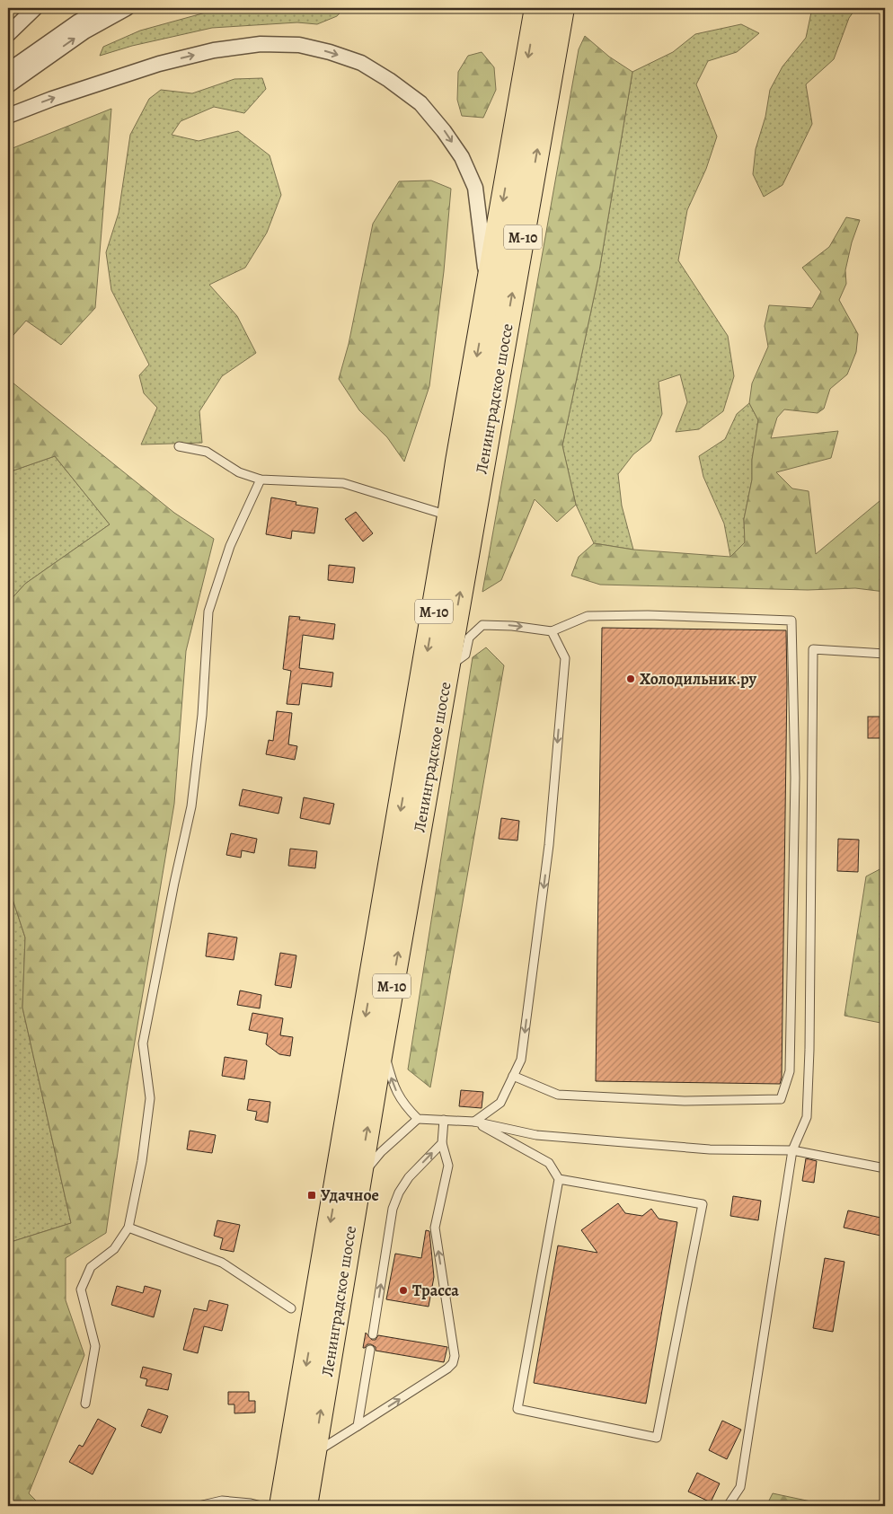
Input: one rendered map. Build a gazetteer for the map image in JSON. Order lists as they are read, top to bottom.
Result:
{
  "streets": {
    "highway": ["М-10", "Ленинградское шоссе"]
  },
  "places": {
    "other": ["Холодильник.ру", "Трасса"],
    "transit": ["Удачное"]
  }
}
